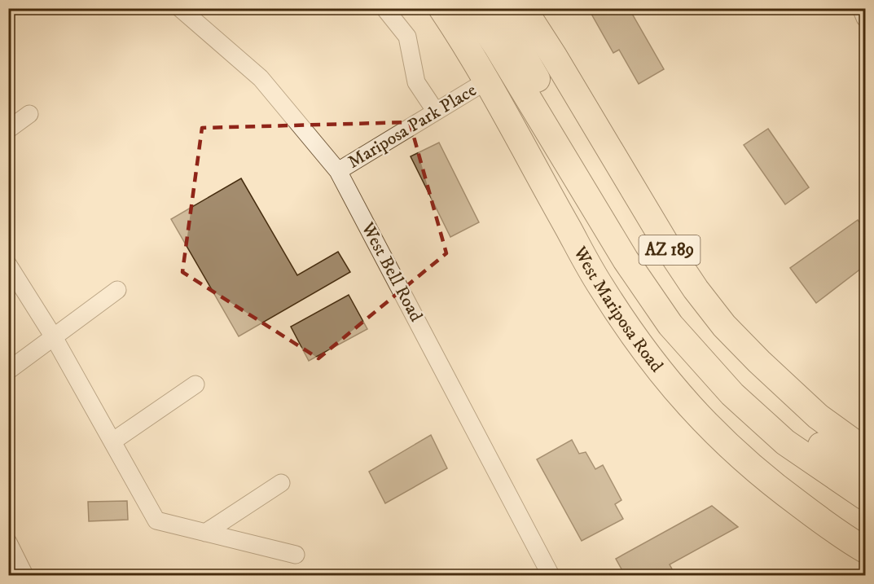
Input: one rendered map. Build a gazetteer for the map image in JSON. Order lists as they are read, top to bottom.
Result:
{
  "streets": {
    "highway": ["AZ 189", "West Mariposa Road"],
    "street": ["Mariposa Park Place", "West Bell Road"]
  },
  "crossings": [
    ["Mariposa Park Place", "West Bell Road"],
    ["Mariposa Park Place", "West Mariposa Road"]
  ]
}
